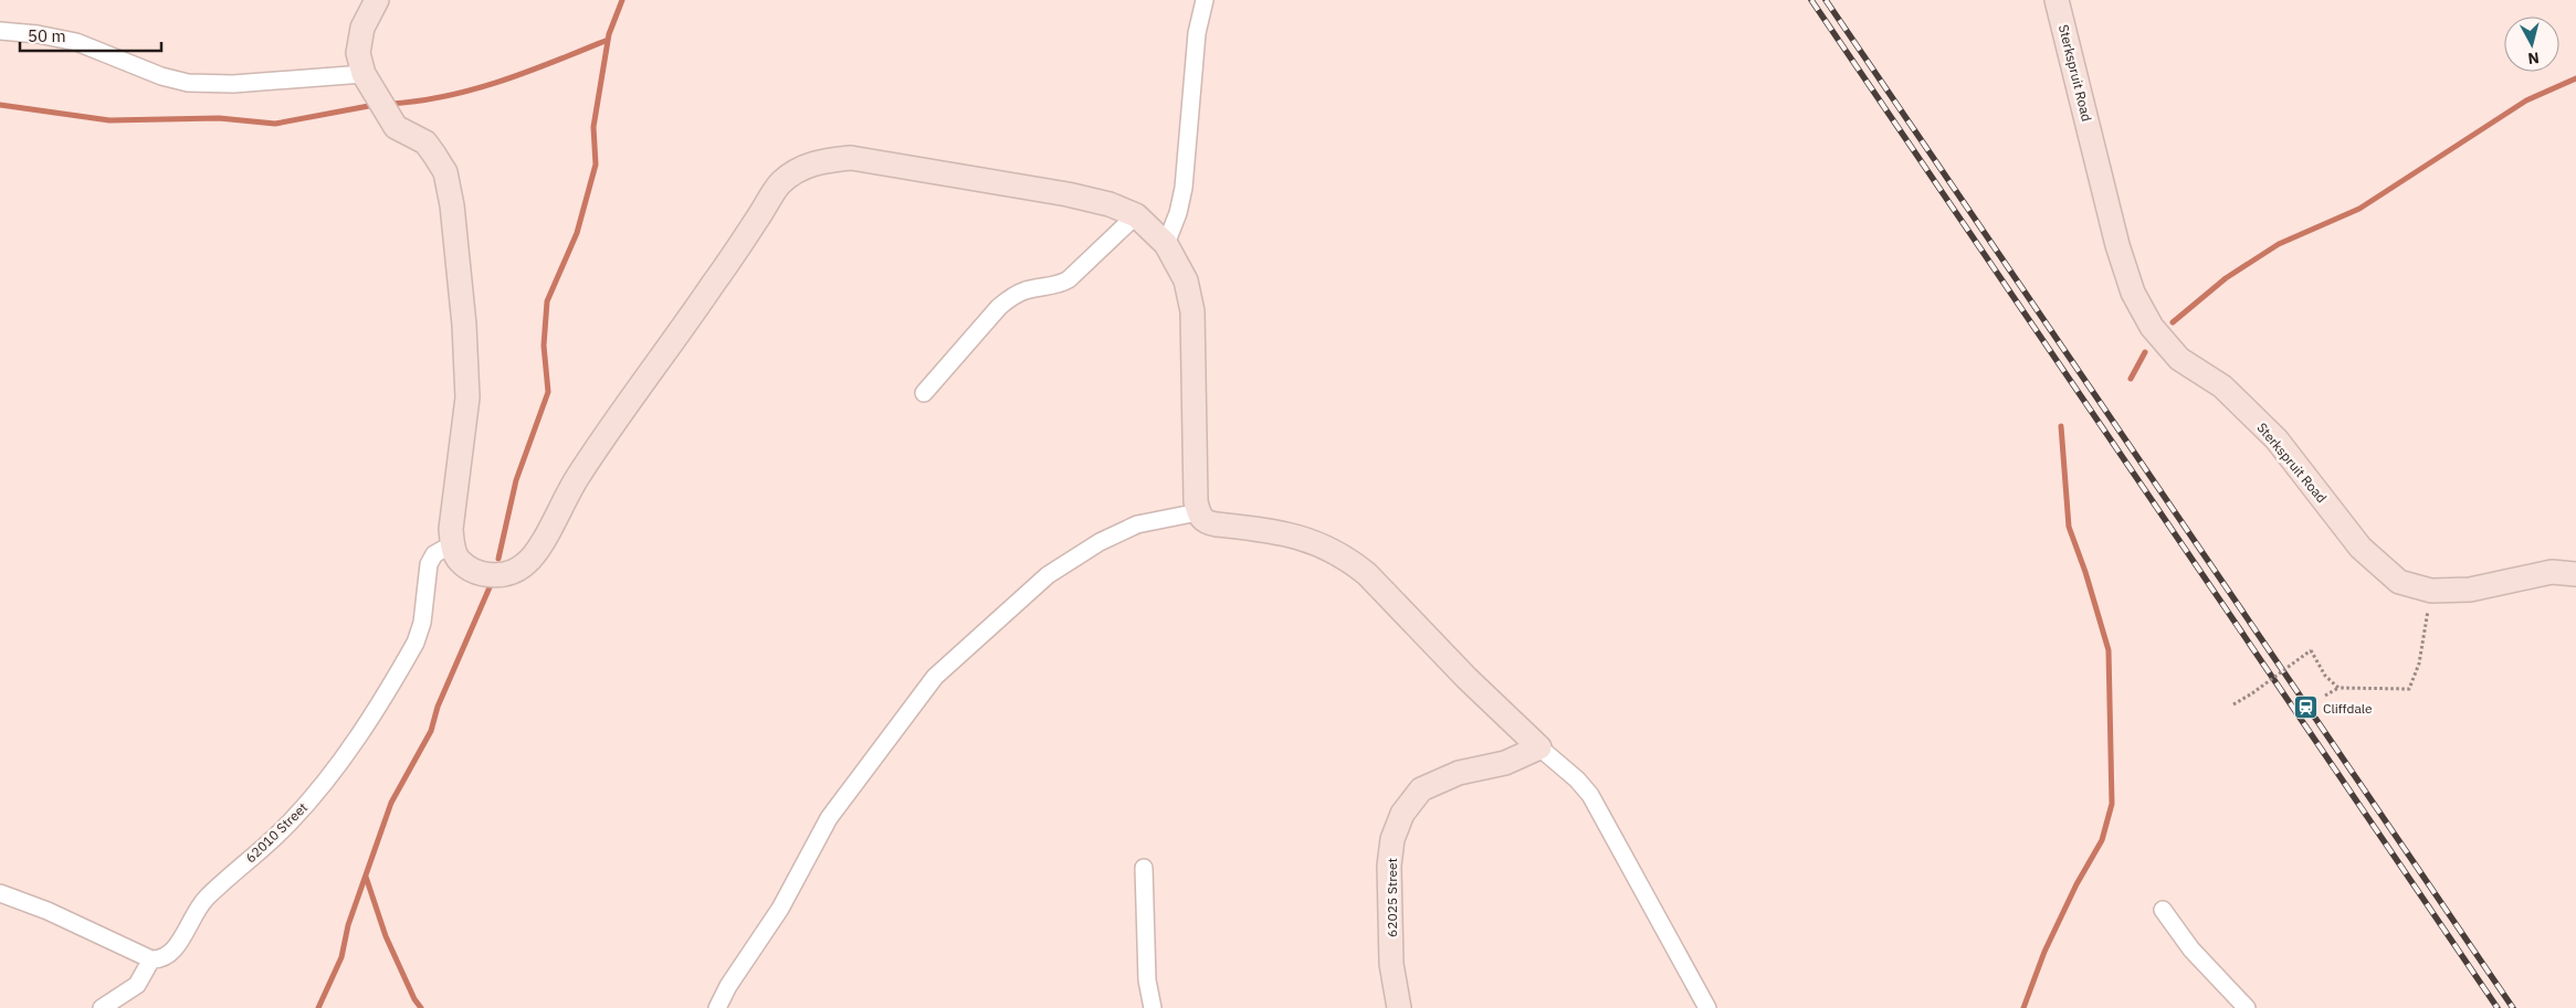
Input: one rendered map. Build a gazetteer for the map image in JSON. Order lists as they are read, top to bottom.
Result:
{
  "streets": {
    "street": ["Sterkspruit Road", "62010 Street", "62025 Street"]
  },
  "places": {
    "station": ["Cliffdale"]
  },
  "scale_bar": "50 m",
  "north": "bottom"
}
